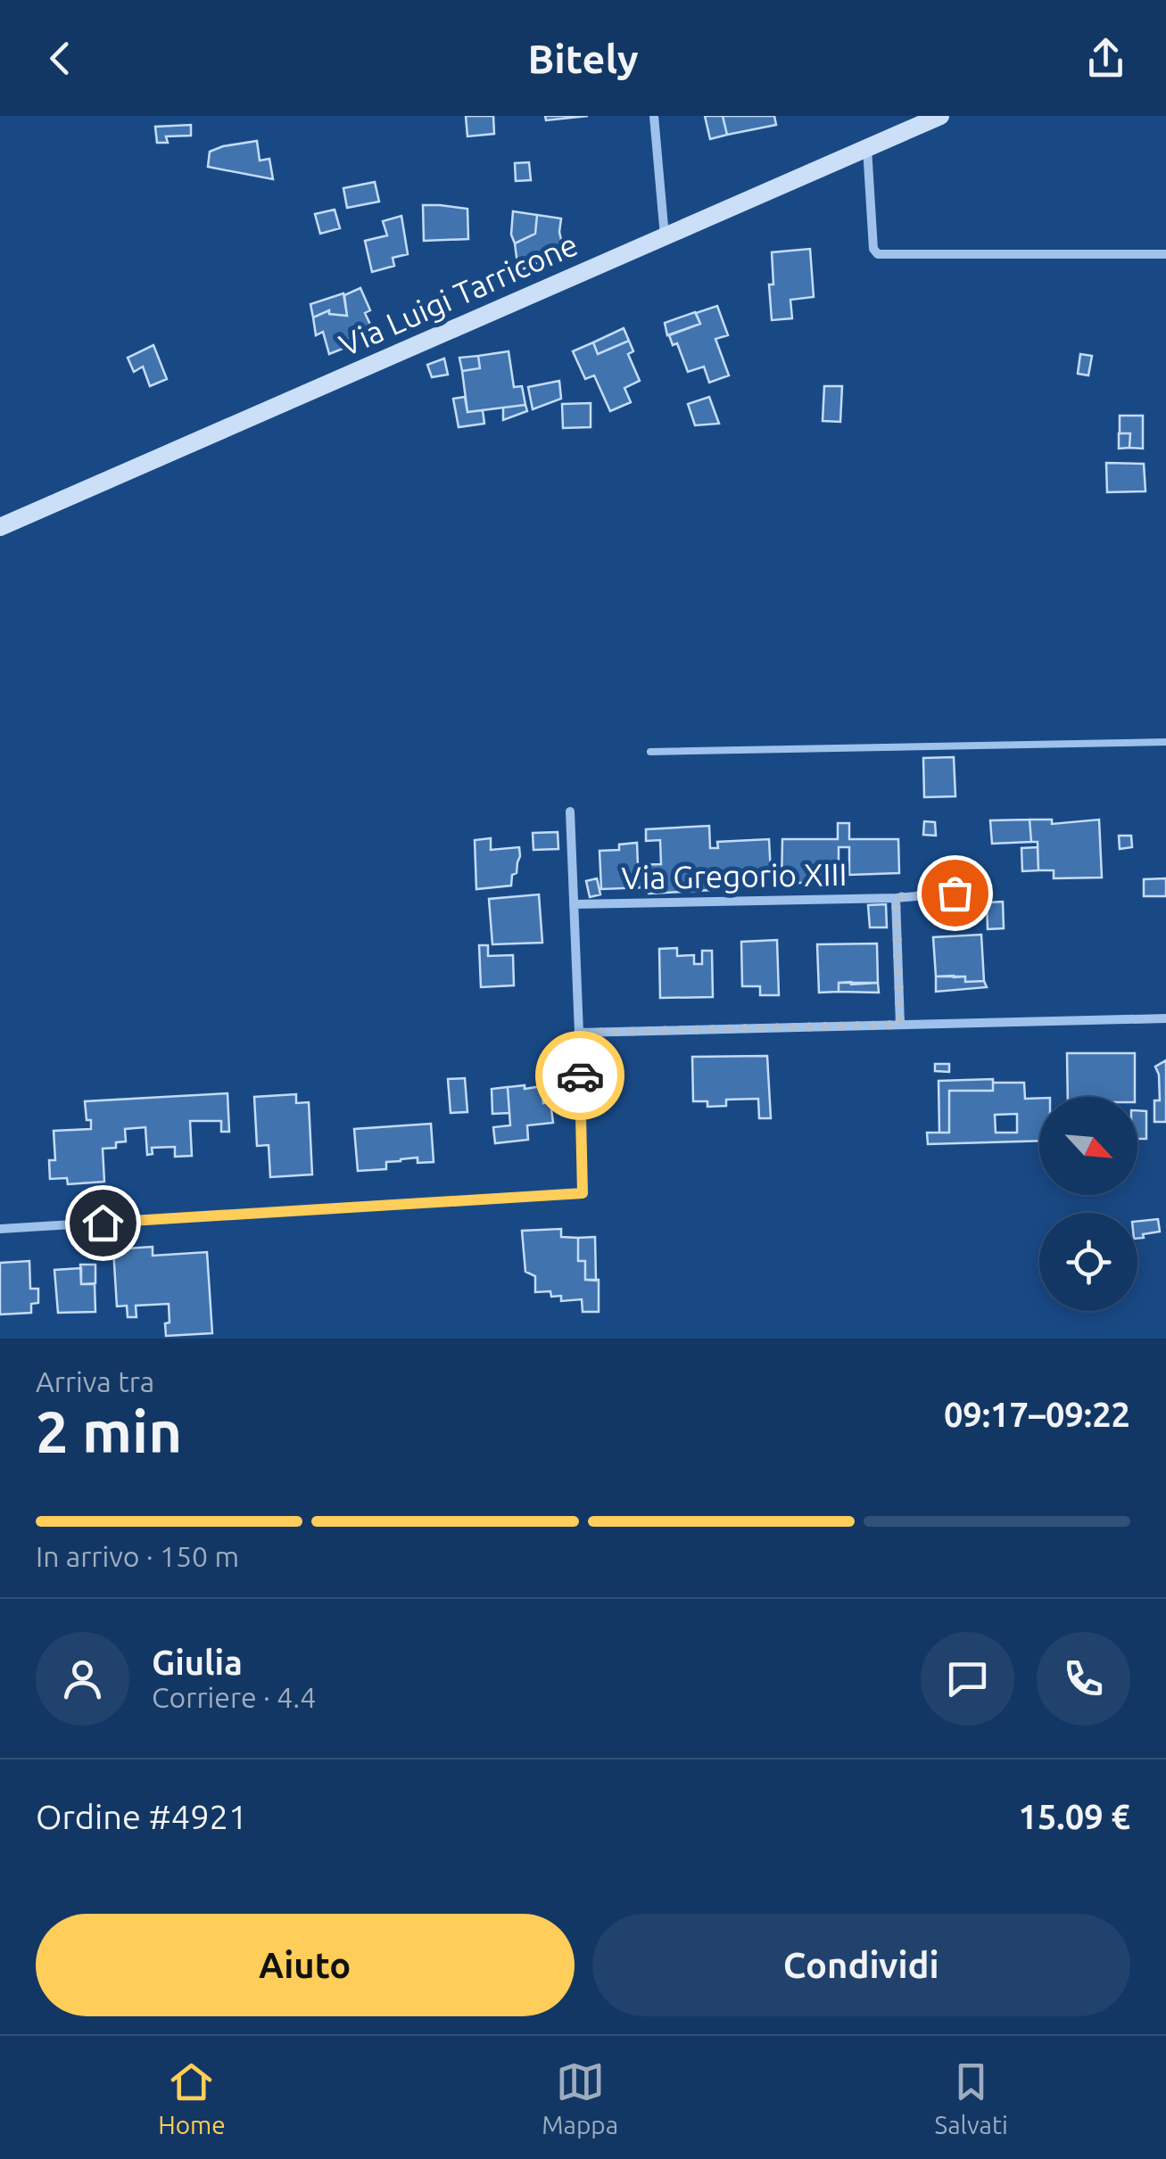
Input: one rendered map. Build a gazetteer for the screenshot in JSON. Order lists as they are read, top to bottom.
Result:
{
  "streets": {
    "main road": ["Via Luigi Tarricone"],
    "street": ["Via Gregorio XIII"]
  },
  "north": "bottom right",
  "page": {
    "header": "Bitely",
    "heading": ["2 min", "Arriva tra", "09:17–09:22"],
    "panel": [
      "Giulia",
      "Corriere · 4.4",
      "Ordine #4921",
      "15.09 €"
    ],
    "bar": "In arrivo · 150 m",
    "buttons": ["Aiuto", "Condividi"],
    "tabs": ["Home", "Mappa", "Salvati"]
  }
}
